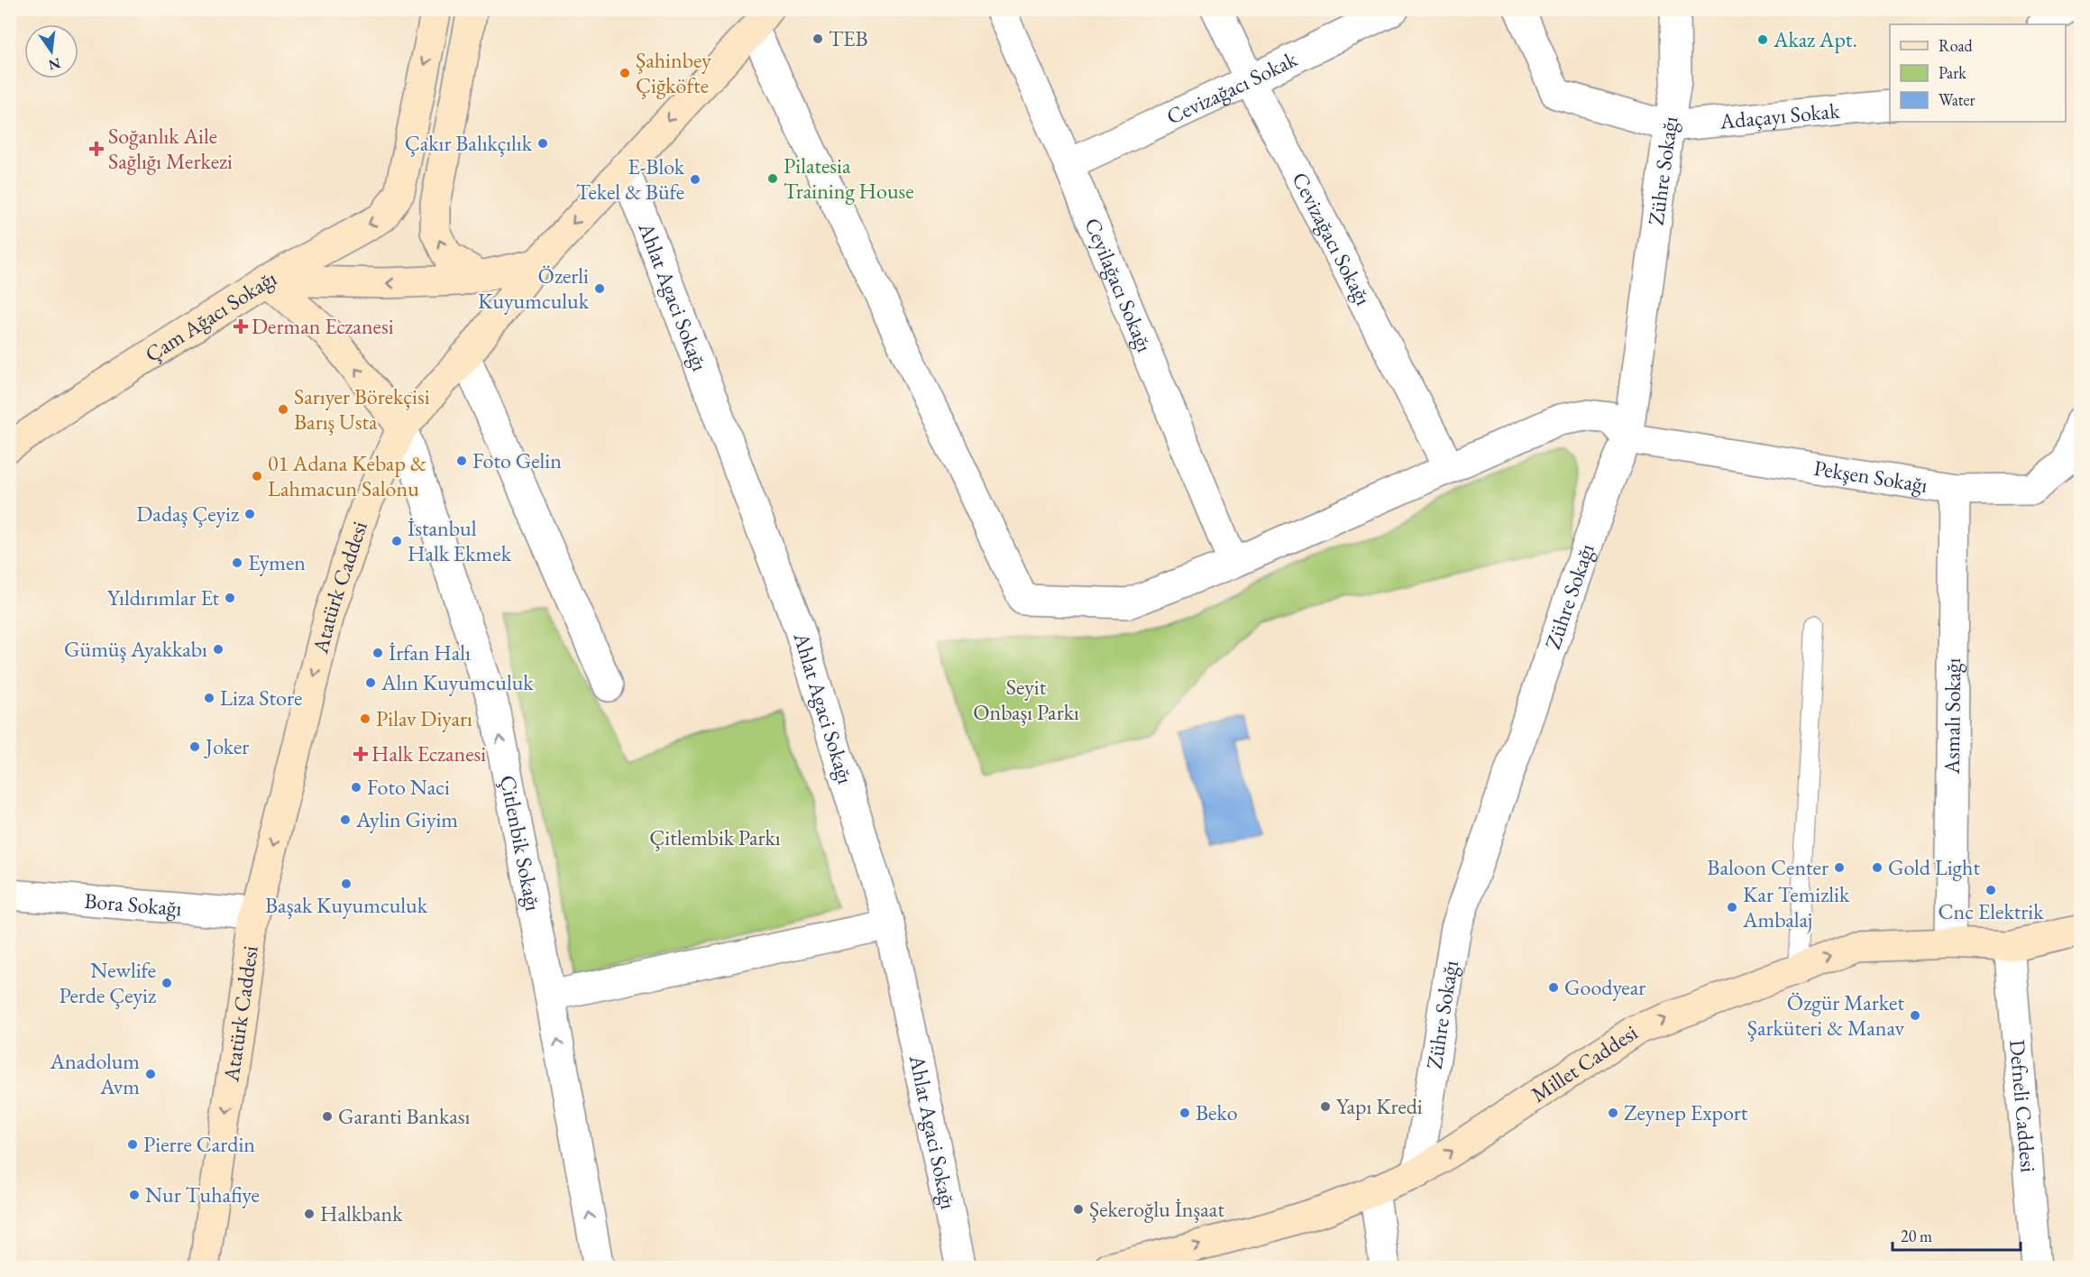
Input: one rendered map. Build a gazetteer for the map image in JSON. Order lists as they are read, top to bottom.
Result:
{
  "streets": {
    "street": [
      "Cevizağacı Sokak",
      "Adaçayı Sokak",
      "Zühre Sokağı",
      "Cevizağacı Sokağı",
      "Ceyilağacı Sokağı",
      "Ahlat Agaci Sokağı",
      "Çam Ağacı Sokağı",
      "Pekşen Sokağı",
      "Atatürk Caddesi",
      "Asmalı Sokağı",
      "Çitlenbik Sokağı",
      "Bora Sokağı",
      "Millet Caddesi",
      "Defneli Caddesi"
    ]
  },
  "crossings": [
    ["Cevizağacı Sokak", "Cevizağacı Sokağı"],
    ["Cevizağacı Sokak", "Ceyilağacı Sokağı"],
    ["Adaçayı Sokak", "Zühre Sokağı"],
    ["Zühre Sokağı", "Pekşen Sokağı"],
    ["Zühre Sokağı", "Millet Caddesi"],
    ["Ahlat Agaci Sokağı", "Atatürk Caddesi"],
    ["Çam Ağacı Sokağı", "Atatürk Caddesi"],
    ["Pekşen Sokağı", "Asmalı Sokağı"],
    ["Atatürk Caddesi", "Çitlenbik Sokağı"],
    ["Atatürk Caddesi", "Bora Sokağı"],
    ["Asmalı Sokağı", "Millet Caddesi"],
    ["Millet Caddesi", "Defneli Caddesi"]
  ],
  "one_way": ["Çam Ağacı Sokağı", "Atatürk Caddesi", "Millet Caddesi"],
  "parks": ["Seyit Onbaşı Parkı", "Çitlembik Parkı"],
  "places": {
    "other": [
      "TEB",
      "Akaz Apt.",
      "Şahinbey Çiğköfte",
      "Çakır Balıkçılık",
      "Pilatesia Training House",
      "E-Blok Tekel & Büfe",
      "Özerli Kuyumculuk",
      "Sarıyer Börekçisi Barış Usta",
      "Foto Gelin",
      "01 Adana Kebap & Lahmacun Salonu",
      "Dadaş Çeyiz",
      "İstanbul Halk Ekmek",
      "Eymen",
      "Yıldırımlar Et",
      "Gümüş Ayakkabı",
      "İrfan Halı",
      "Alın Kuyumculuk",
      "Liza Store",
      "Pilav Diyarı",
      "Joker",
      "Foto Naci",
      "Aylin Giyim",
      "Baloon Center",
      "Gold Light",
      "Başak Kuyumculuk",
      "Cnc Elektrik",
      "Kar Temizlik Ambalaj",
      "Newlife Perde Çeyiz",
      "Goodyear",
      "Özgür Market Şarküteri & Manav",
      "Anadolum Avm",
      "Yapı Kredi",
      "Beko",
      "Zeynep Export",
      "Garanti Bankası",
      "Pierre Cardin",
      "Nur Tuhafiye",
      "Şekeroğlu İnşaat",
      "Halkbank"
    ],
    "health": ["Soğanlık Aile Sağlığı Merkezi", "Derman Eczanesi", "Halk Eczanesi"]
  },
  "legend": ["Road", "Park", "Water"],
  "scale_bar": "20 m",
  "north": "bottom"
}
